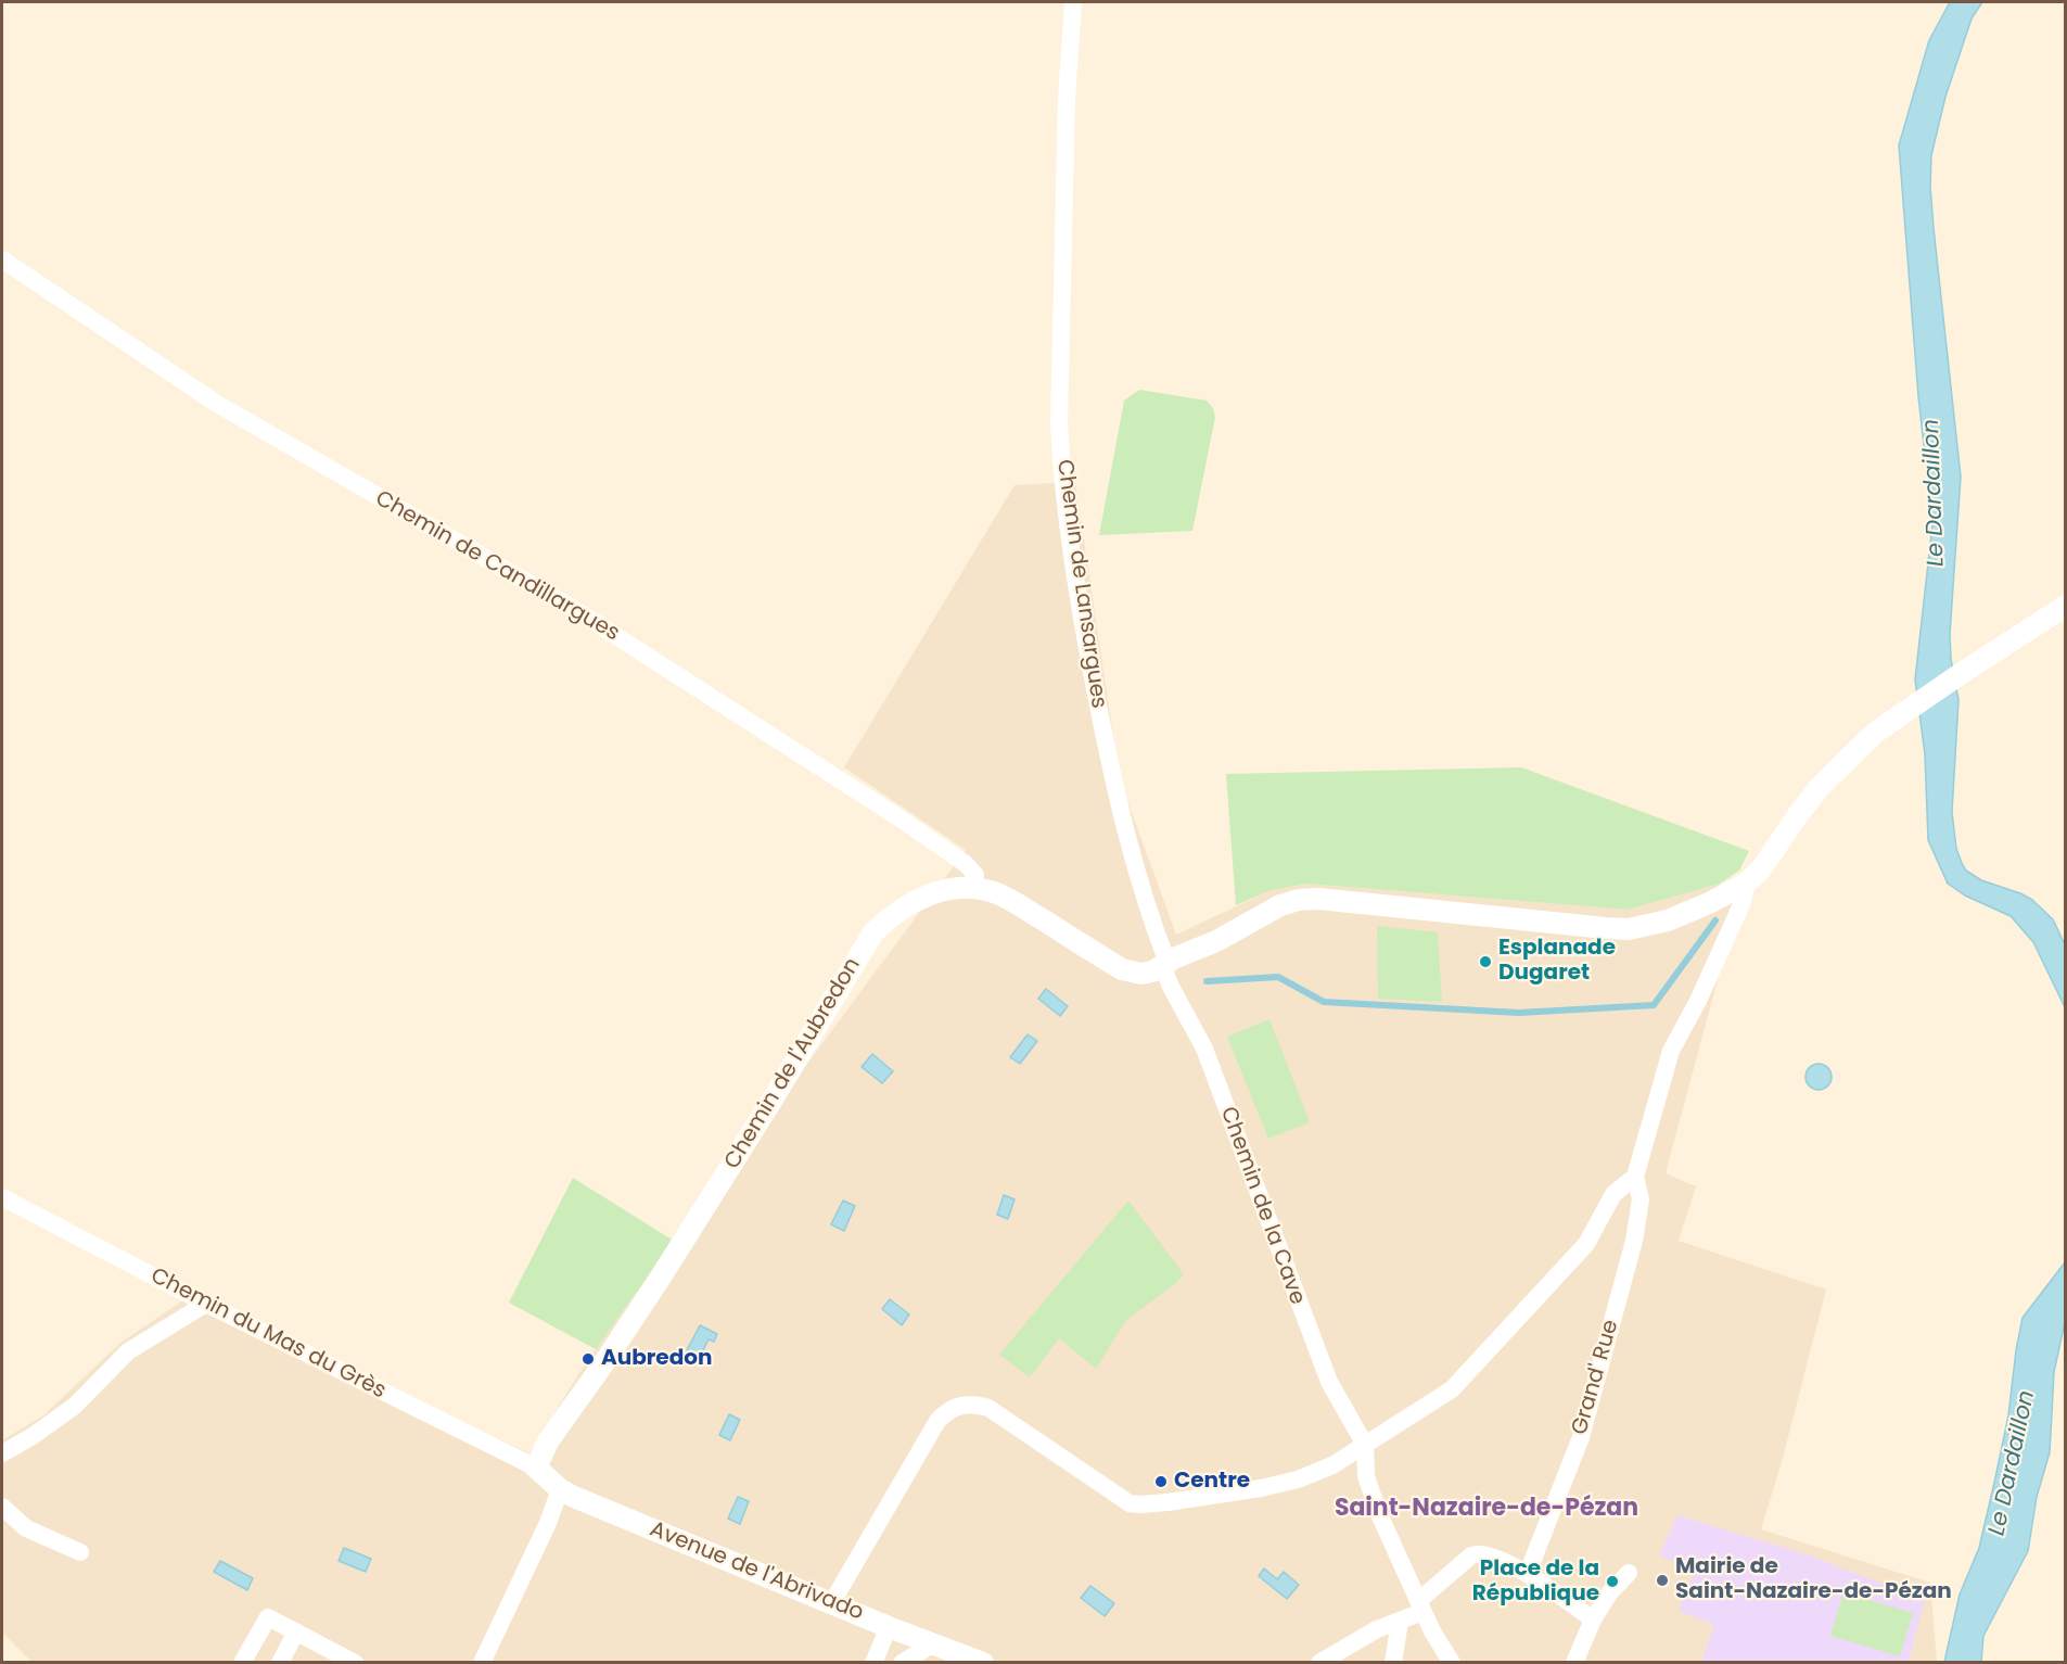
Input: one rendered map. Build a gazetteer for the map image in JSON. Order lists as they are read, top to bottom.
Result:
{
  "streets": {
    "street": [
      "Chemin de Candillargues",
      "Chemin de Lansargues",
      "Chemin de l'Aubredon",
      "Chemin de la Cave",
      "Chemin du Mas du Grès",
      "Grand' Rue",
      "Avenue de l'Abrivado"
    ]
  },
  "crossings": [
    ["Chemin de Candillargues", "Chemin de l'Aubredon"],
    ["Chemin de Lansargues", "Chemin de l'Aubredon"],
    ["Chemin de Lansargues", "Chemin de la Cave"],
    ["Chemin de l'Aubredon", "Chemin de la Cave"],
    ["Chemin de l'Aubredon", "Chemin du Mas du Grès"],
    ["Chemin de l'Aubredon", "Avenue de l'Abrivado"],
    ["Chemin du Mas du Grès", "Avenue de l'Abrivado"]
  ],
  "districts": ["Saint-Nazaire-de-Pézan"],
  "water": ["Le Dardaillon"],
  "places": [
    "Esplanade Dugaret",
    "Aubredon",
    "Centre",
    "Mairie de Saint-Nazaire-de-Pézan",
    "Place de la République"
  ]
}
